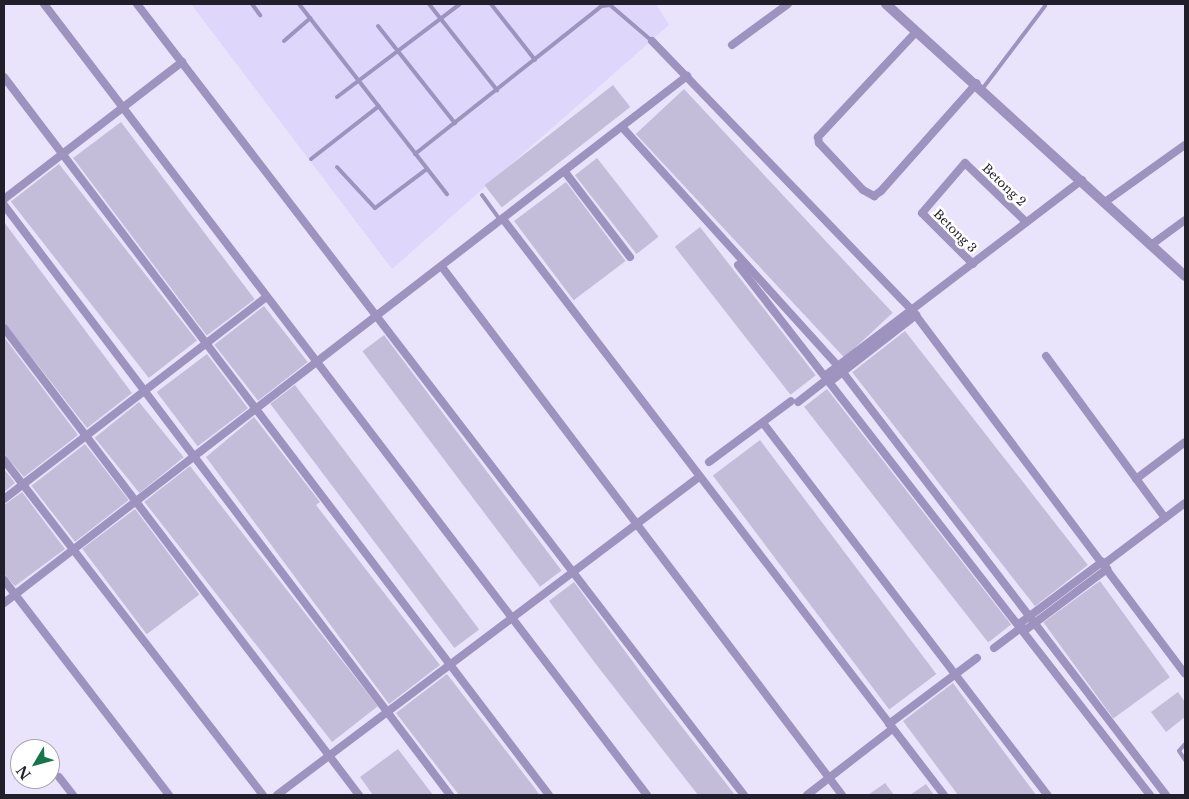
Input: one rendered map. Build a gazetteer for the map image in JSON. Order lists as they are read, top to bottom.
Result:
{
  "streets": {
    "street": ["Betong 2", "Betong 3"]
  },
  "crossings": [
    ["Betong 2", "Betong 3"]
  ],
  "north": "bottom left"
}
